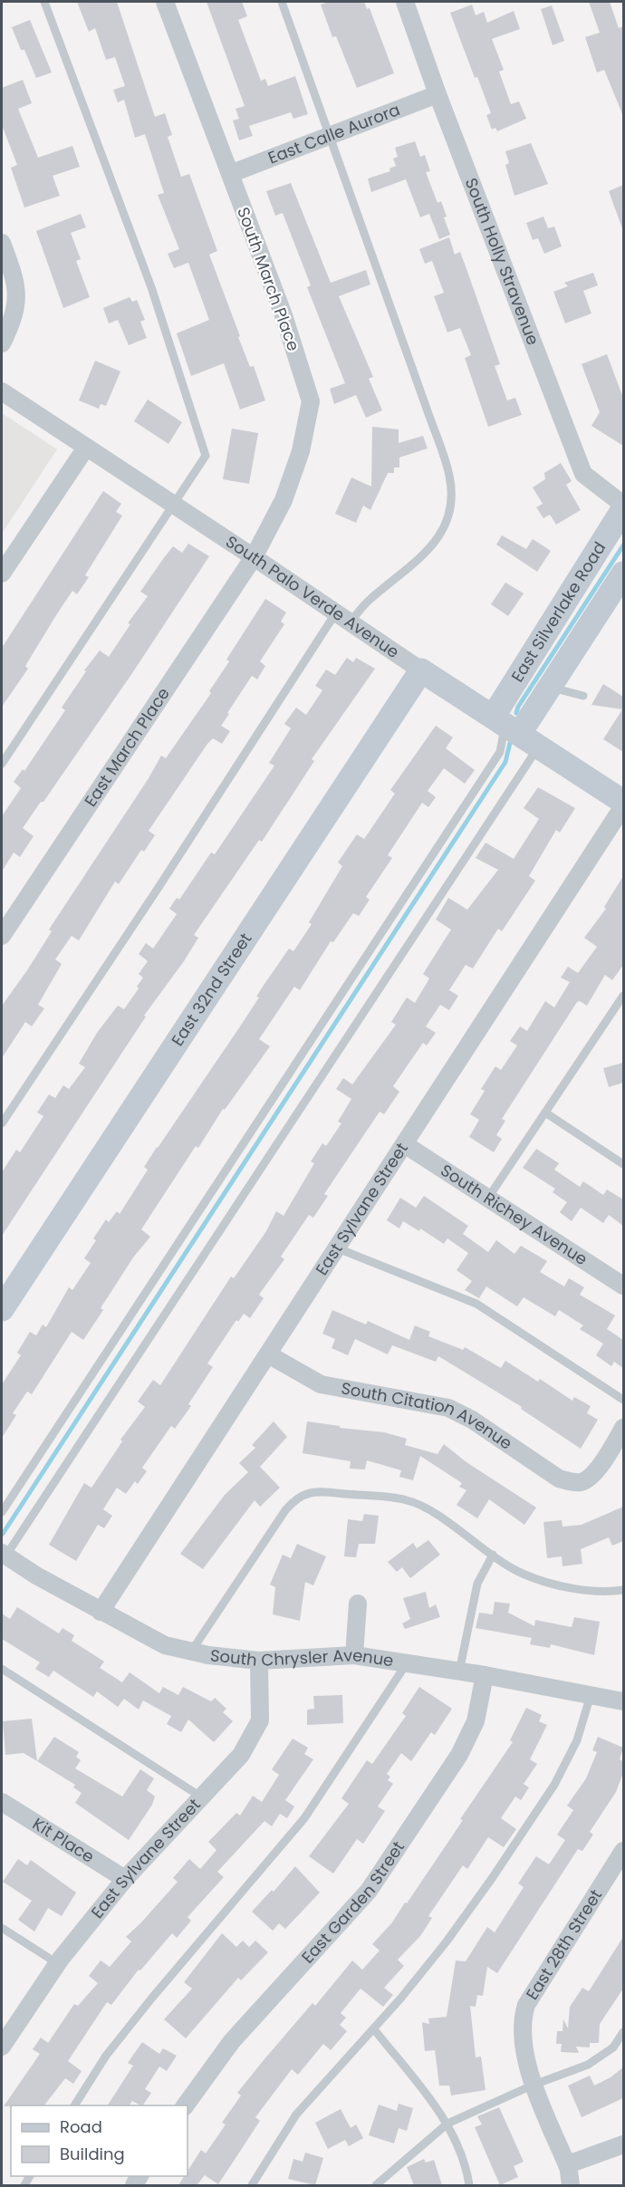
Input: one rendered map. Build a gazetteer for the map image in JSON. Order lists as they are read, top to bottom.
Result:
{
  "streets": {
    "street": [
      "East Calle Aurora",
      "South Holly Stravenue",
      "South March Place",
      "South Palo Verde Avenue",
      "East Silverlake Road",
      "East March Place",
      "East 32nd Street",
      "East Sylvane Street",
      "South Richey Avenue",
      "South Citation Avenue",
      "South Chrysler Avenue",
      "Kit Place",
      "East Garden Street",
      "East 28th Street"
    ]
  },
  "crossings": [
    ["East Calle Aurora", "South Holly Stravenue"],
    ["East Calle Aurora", "South March Place"],
    ["South March Place", "South Palo Verde Avenue"],
    ["South March Place", "East March Place"],
    ["South Palo Verde Avenue", "East Silverlake Road"],
    ["South Palo Verde Avenue", "East March Place"],
    ["South Palo Verde Avenue", "East 32nd Street"],
    ["East Sylvane Street", "South Richey Avenue"],
    ["East Sylvane Street", "South Citation Avenue"],
    ["East Sylvane Street", "South Chrysler Avenue"],
    ["East Sylvane Street", "Kit Place"],
    ["South Chrysler Avenue", "East Garden Street"]
  ],
  "legend": ["Road", "Building"]
}
